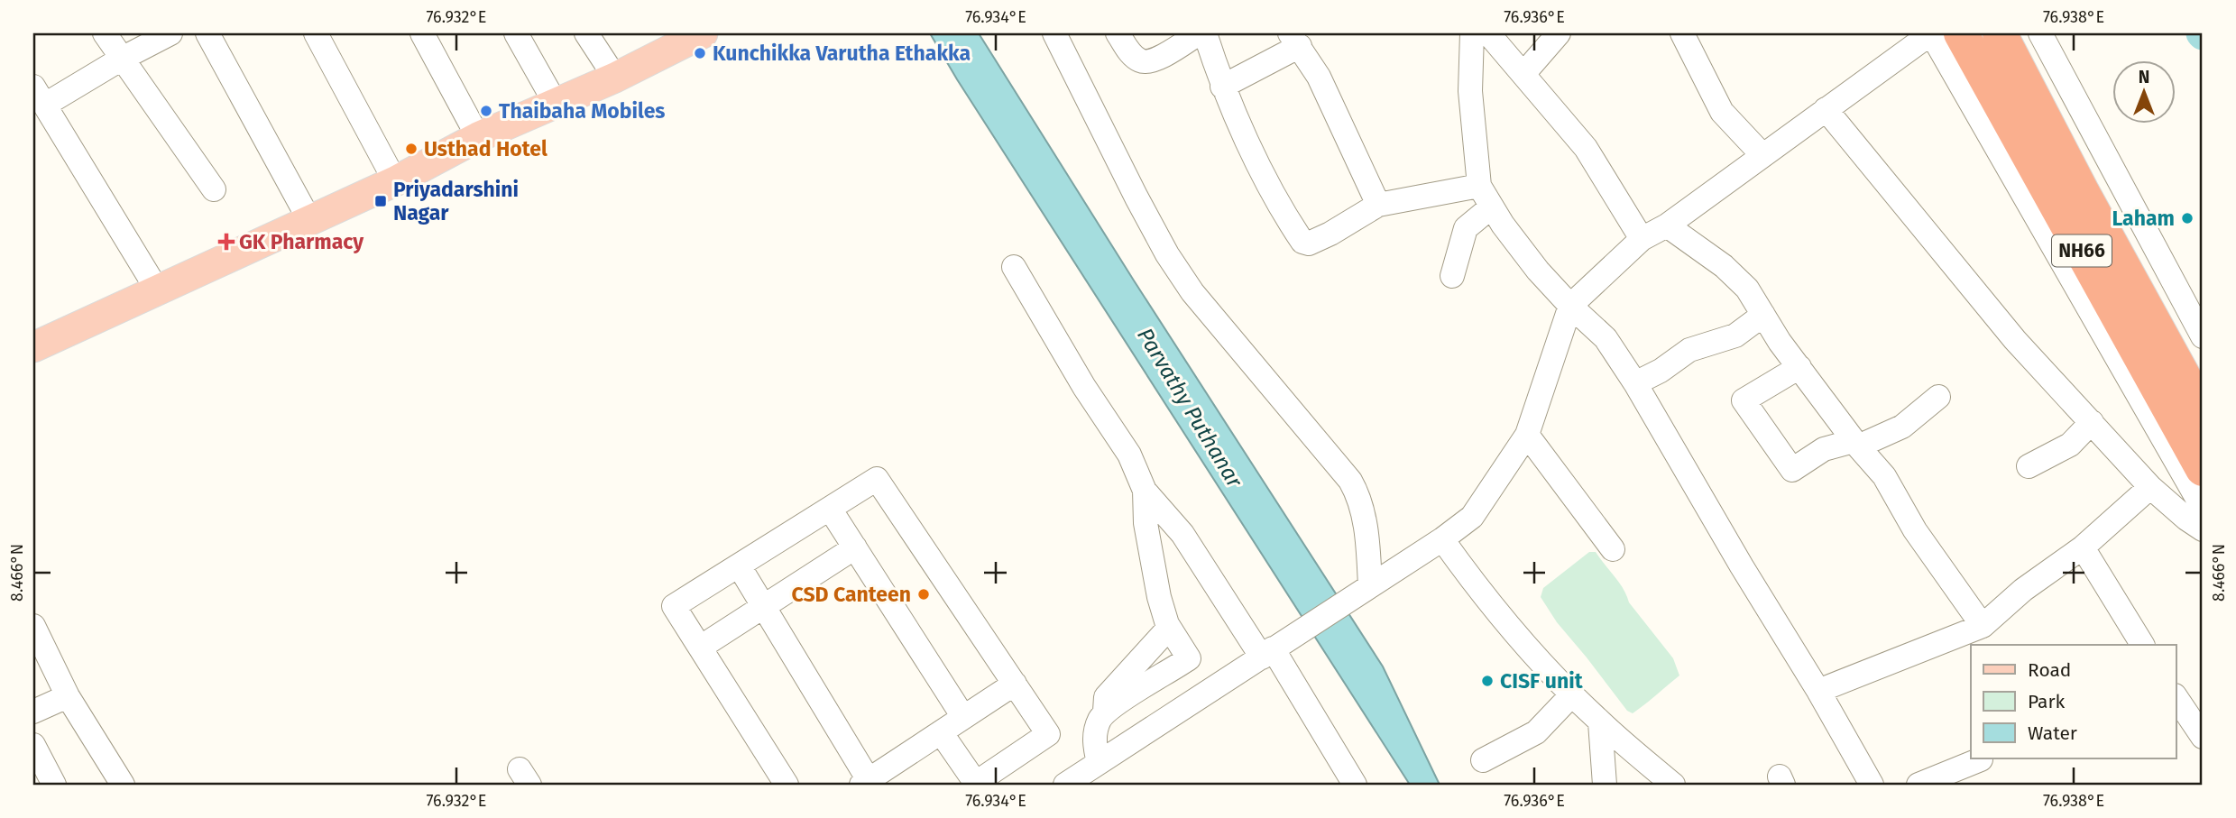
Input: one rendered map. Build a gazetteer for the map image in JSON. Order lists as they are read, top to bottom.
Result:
{
  "streets": {
    "highway": ["NH66"]
  },
  "water": ["Parvathy Puthanar"],
  "places": {
    "other": [
      "Kunchikka Varutha Ethakka",
      "Thaibaha Mobiles",
      "Usthad Hotel",
      "Laham",
      "CSD Canteen",
      "CISF unit"
    ],
    "transit": ["Priyadarshini Nagar"],
    "health": ["GK Pharmacy"]
  },
  "legend": ["Road", "Park", "Water"],
  "north": "top",
  "coordinates": [
    "76.932°E",
    "76.934°E",
    "76.936°E",
    "76.938°E",
    "8.466°N"
  ]
}
